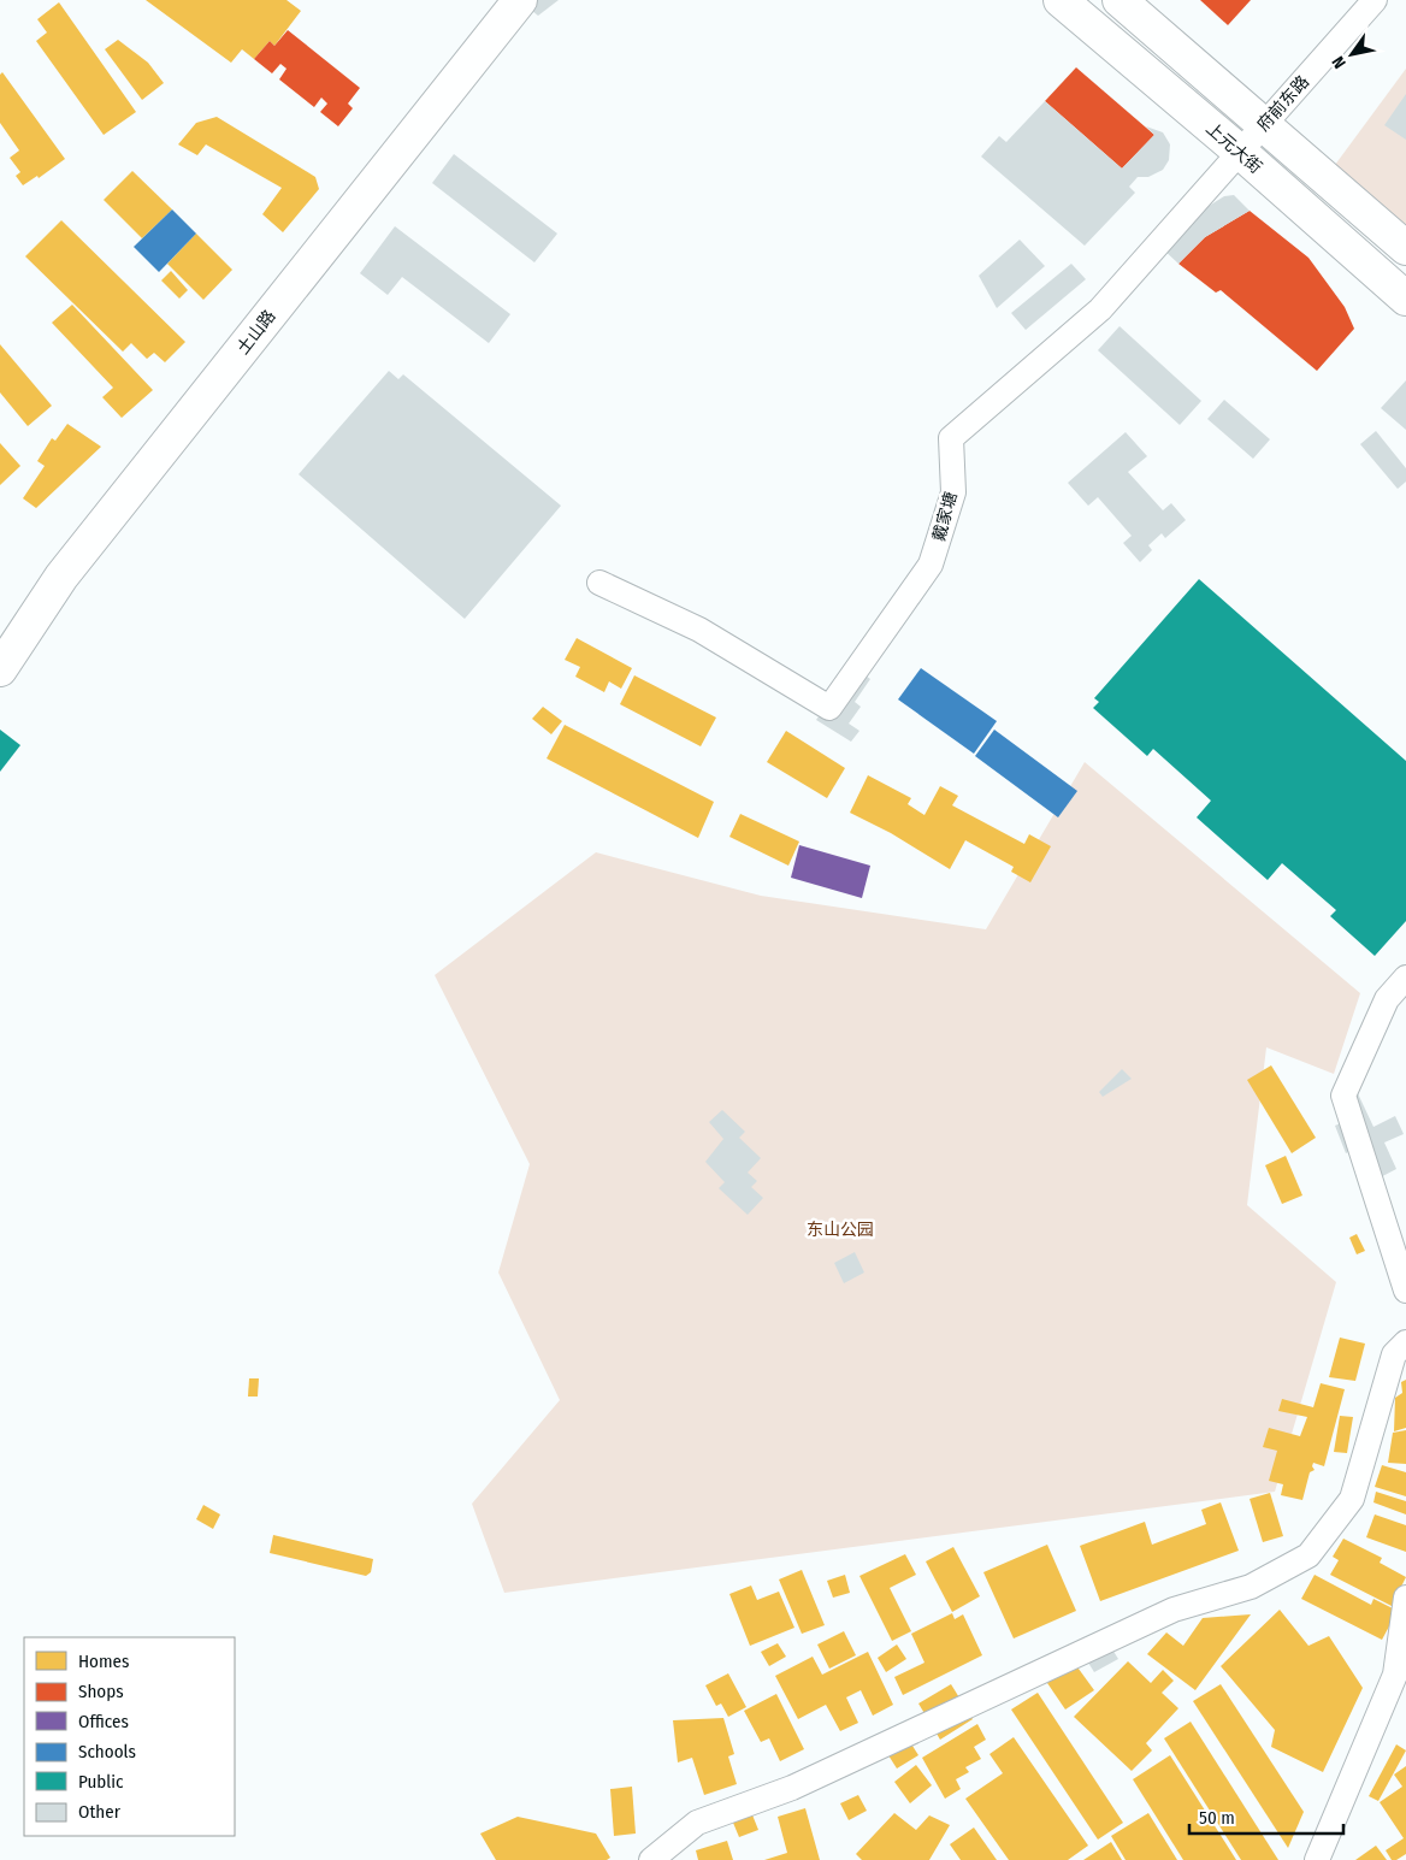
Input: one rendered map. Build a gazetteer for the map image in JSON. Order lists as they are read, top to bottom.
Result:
{
  "streets": {
    "street": [
      "府前东路",
      "上元大街",
      "土山路",
      "戴家塘"
    ]
  },
  "crossings": [
    ["府前东路", "上元大街"],
    ["府前东路", "戴家塘"],
    ["上元大街", "戴家塘"]
  ],
  "parks": ["东山公园"],
  "legend": [
    "Homes",
    "Shops",
    "Offices",
    "Schools",
    "Public",
    "Other"
  ],
  "scale_bar": "50 m",
  "north": "bottom left"
}
